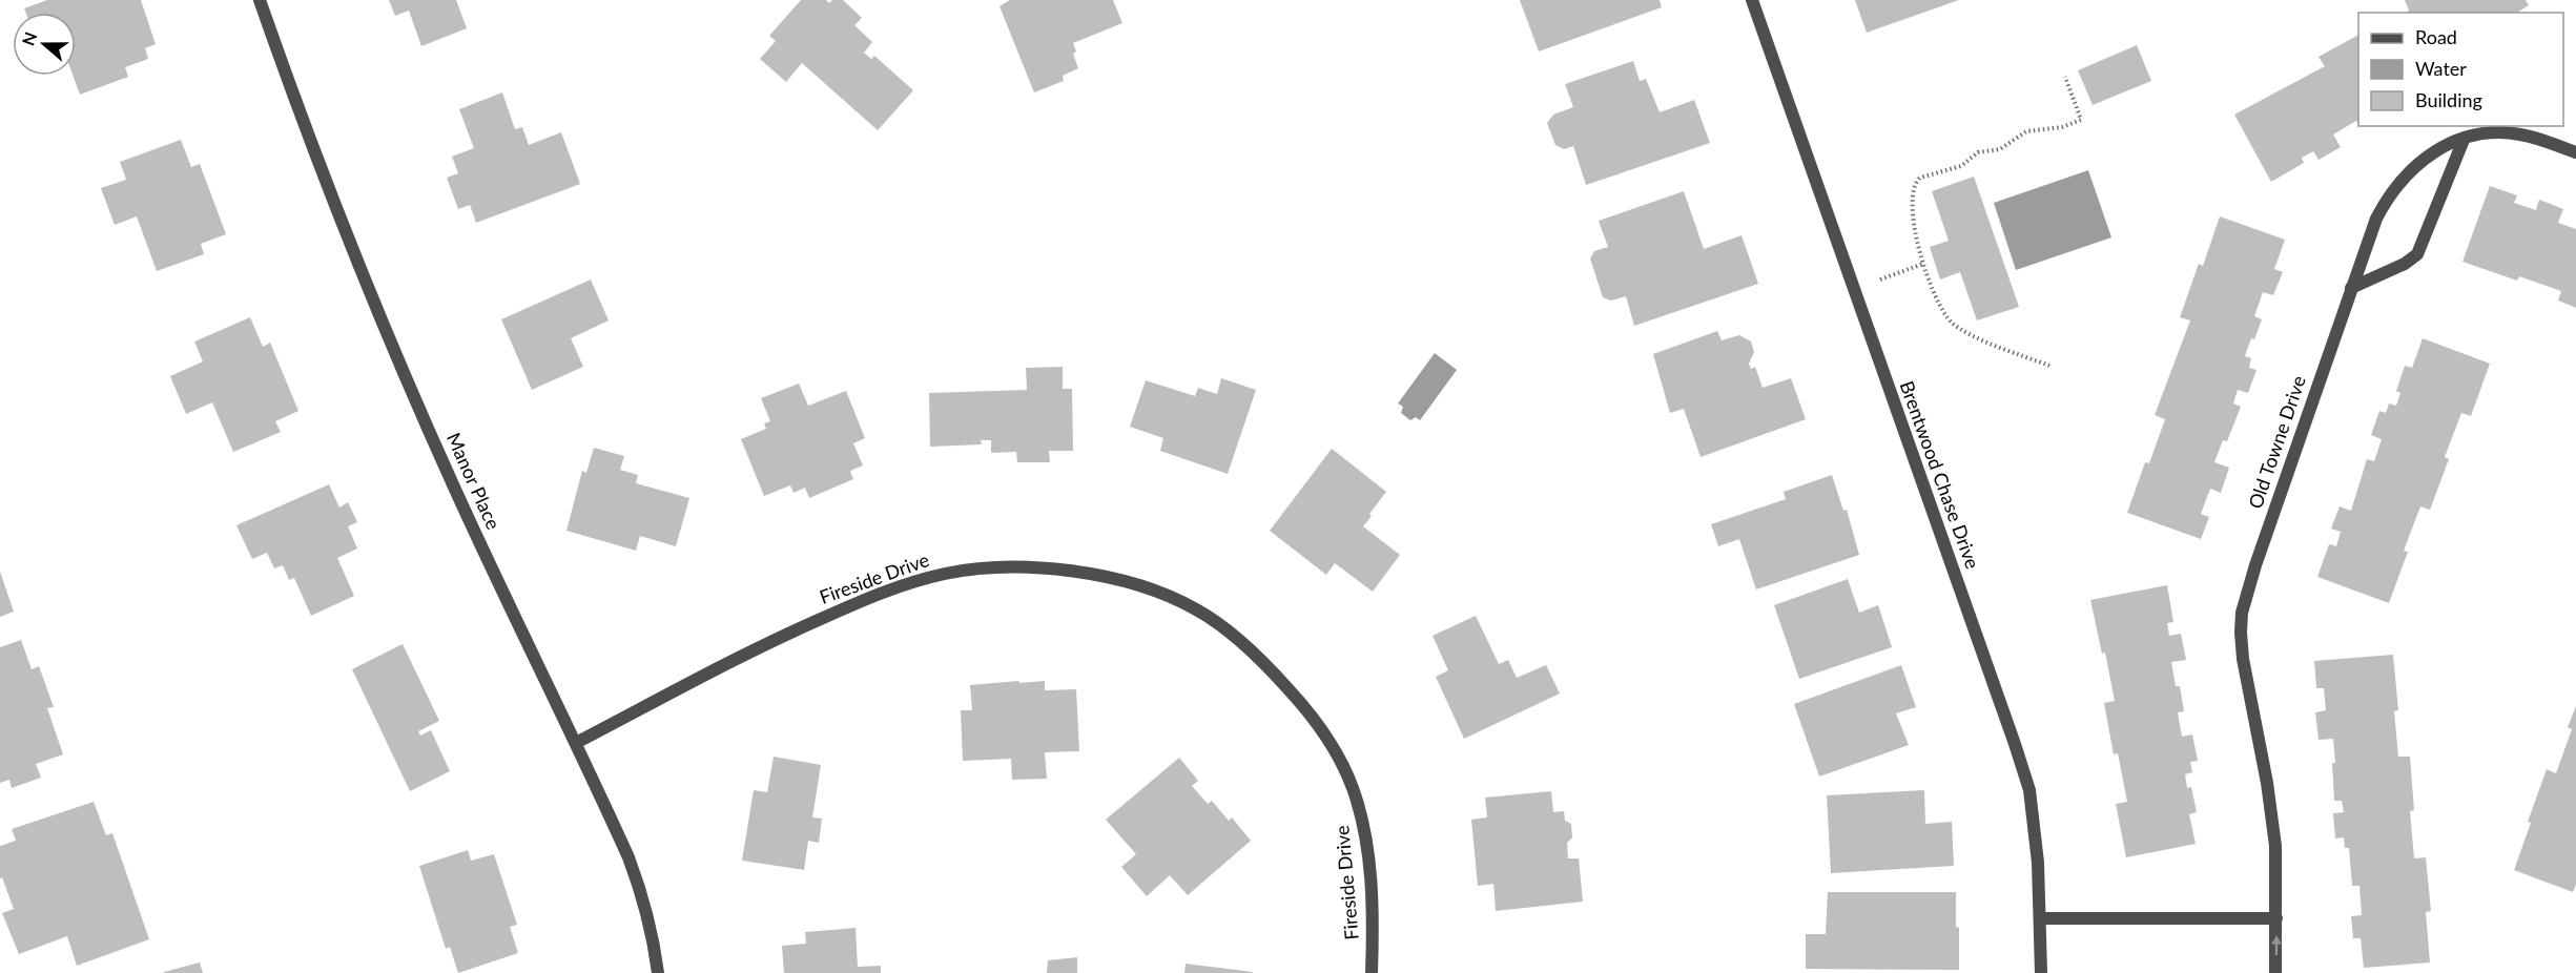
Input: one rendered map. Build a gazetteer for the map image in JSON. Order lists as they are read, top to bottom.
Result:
{
  "streets": {
    "street": [
      "Old Towne Drive",
      "Brentwood Chase Drive",
      "Manor Place",
      "Fireside Drive"
    ]
  },
  "crossings": [
    ["Manor Place", "Fireside Drive"]
  ],
  "legend": ["Road", "Water", "Building"],
  "north": "left"
}
